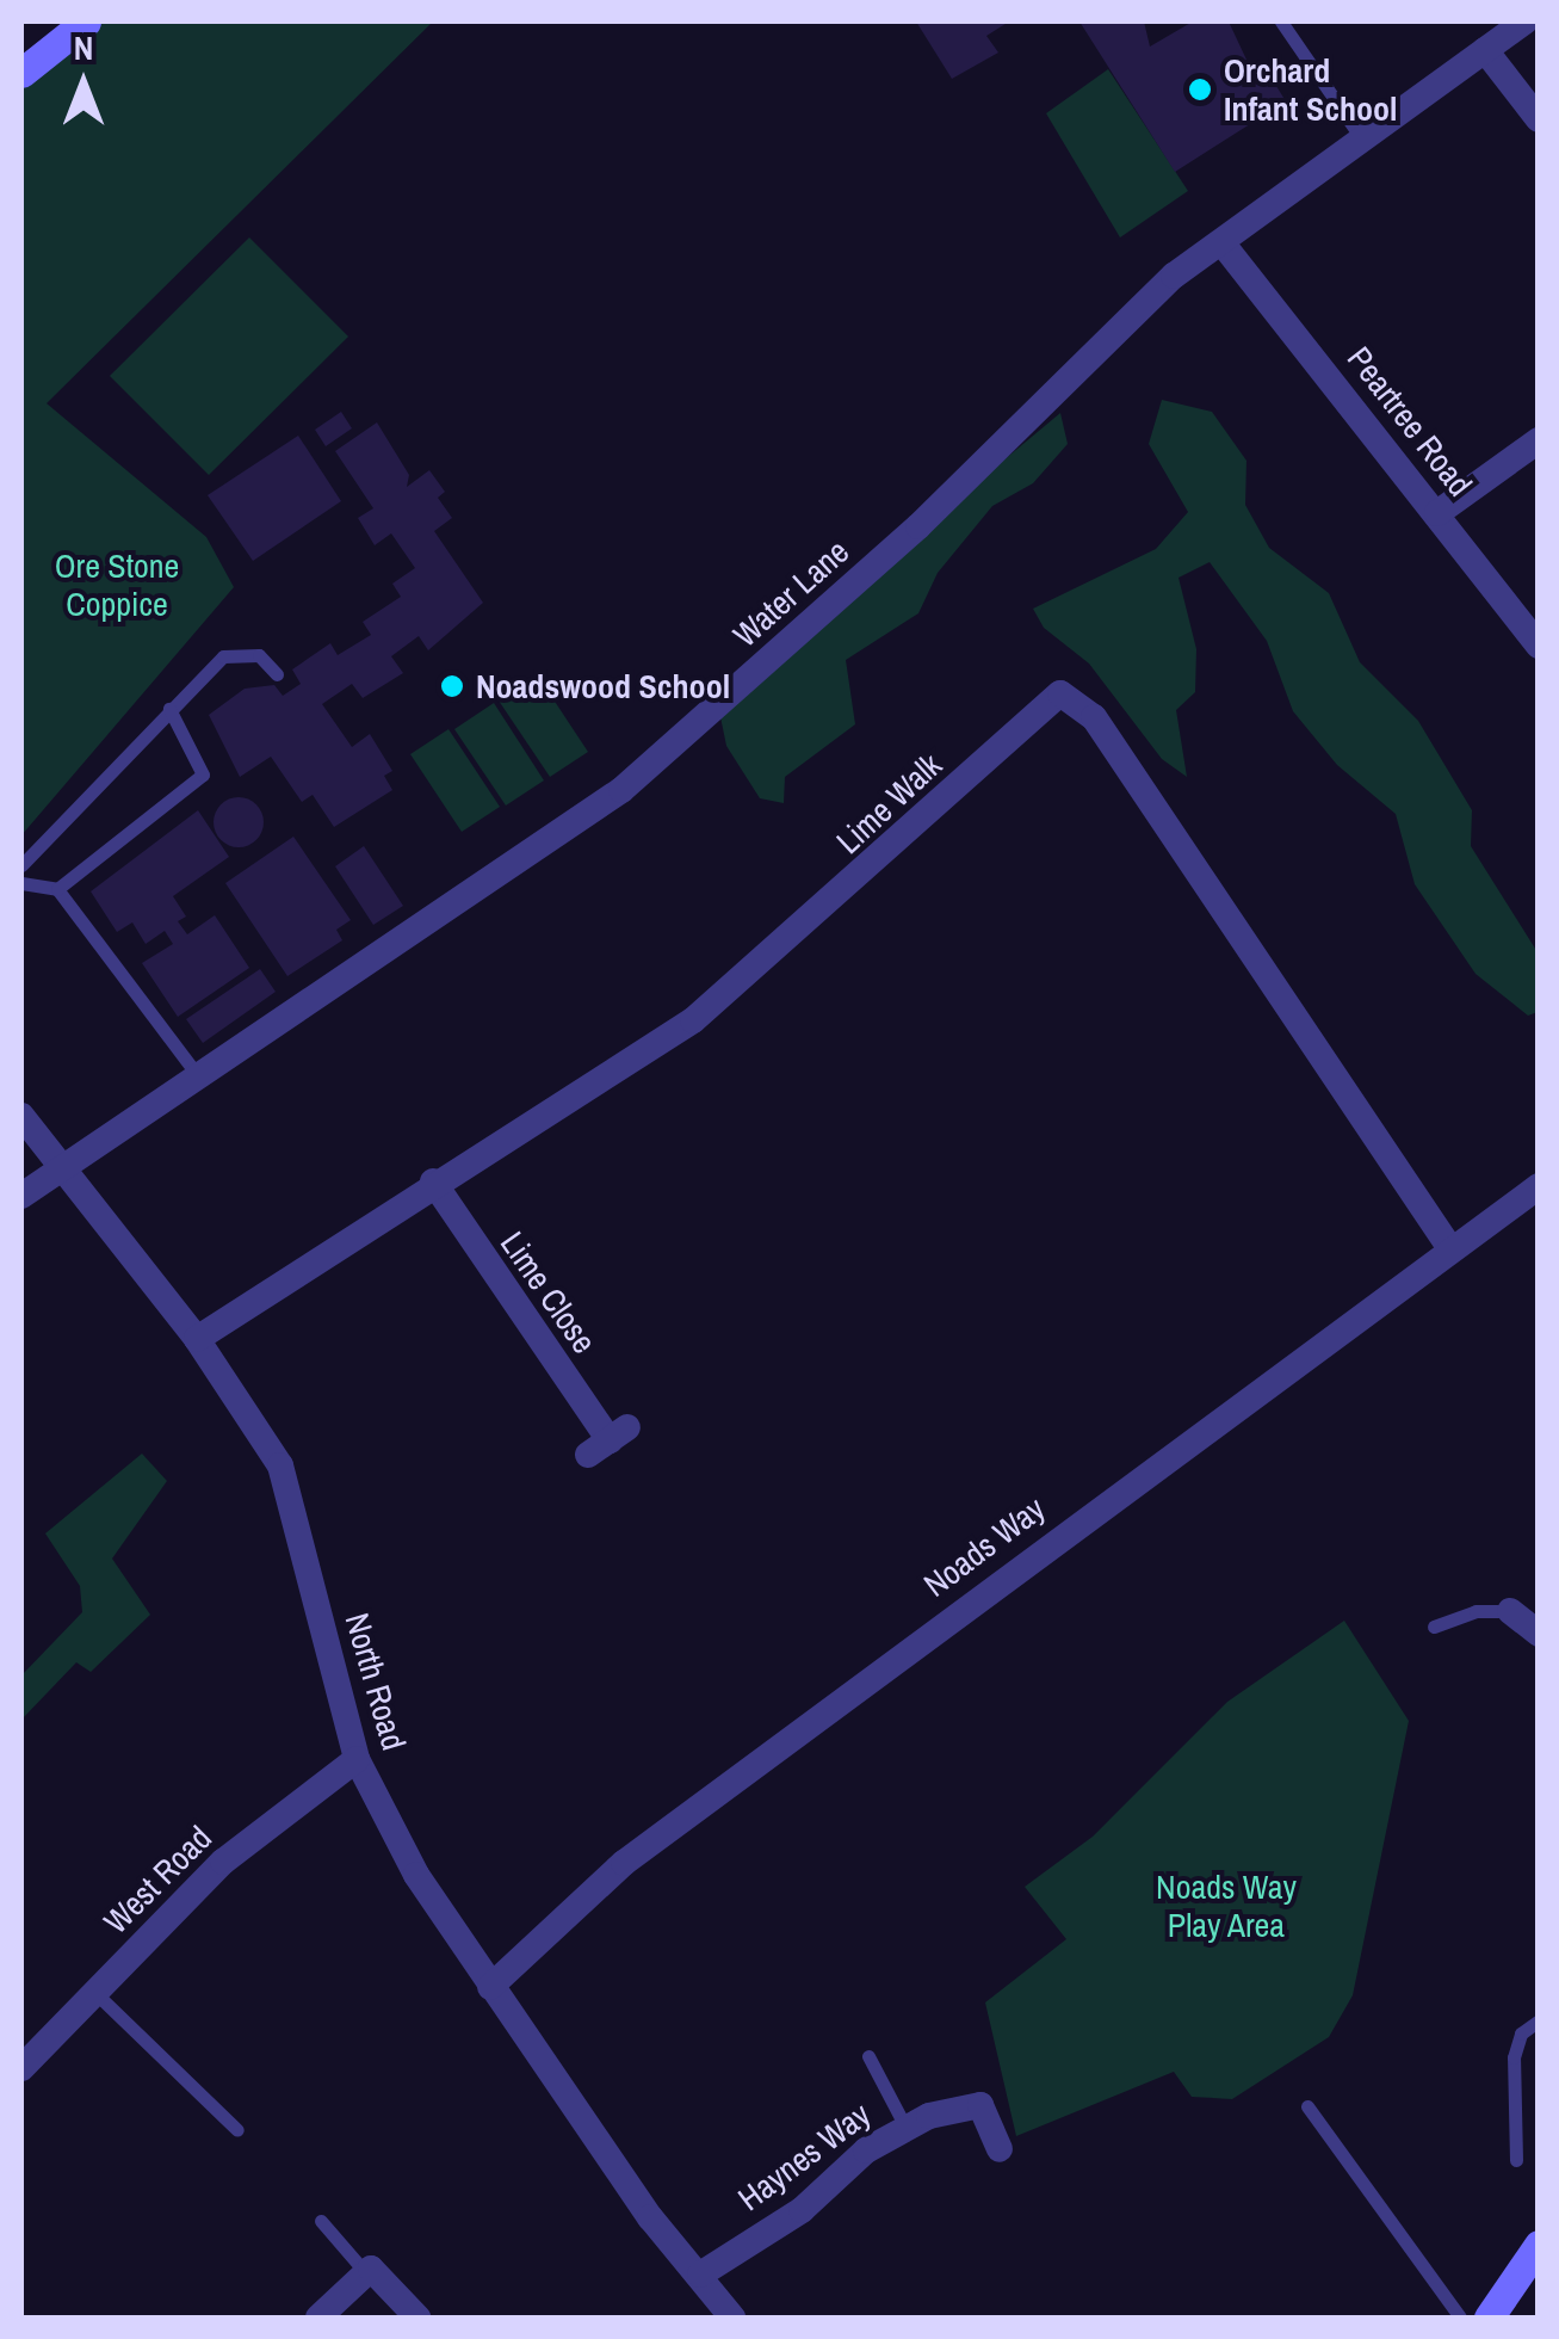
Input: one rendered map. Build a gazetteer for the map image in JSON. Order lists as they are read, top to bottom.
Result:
{
  "streets": {
    "street": [
      "Peartree Road",
      "Water Lane",
      "Lime Walk",
      "Lime Close",
      "Noads Way",
      "North Road",
      "West Road",
      "Haynes Way"
    ]
  },
  "crossings": [
    ["Peartree Road", "Water Lane"],
    ["Water Lane", "North Road"],
    ["Lime Walk", "Lime Close"],
    ["Lime Walk", "Noads Way"],
    ["Lime Walk", "North Road"],
    ["Noads Way", "North Road"],
    ["North Road", "West Road"],
    ["North Road", "Haynes Way"]
  ],
  "parks": ["Ore Stone Coppice", "Noads Way Play Area"],
  "places": ["Orchard Infant School", "Noadswood School"],
  "north": "top"
}
